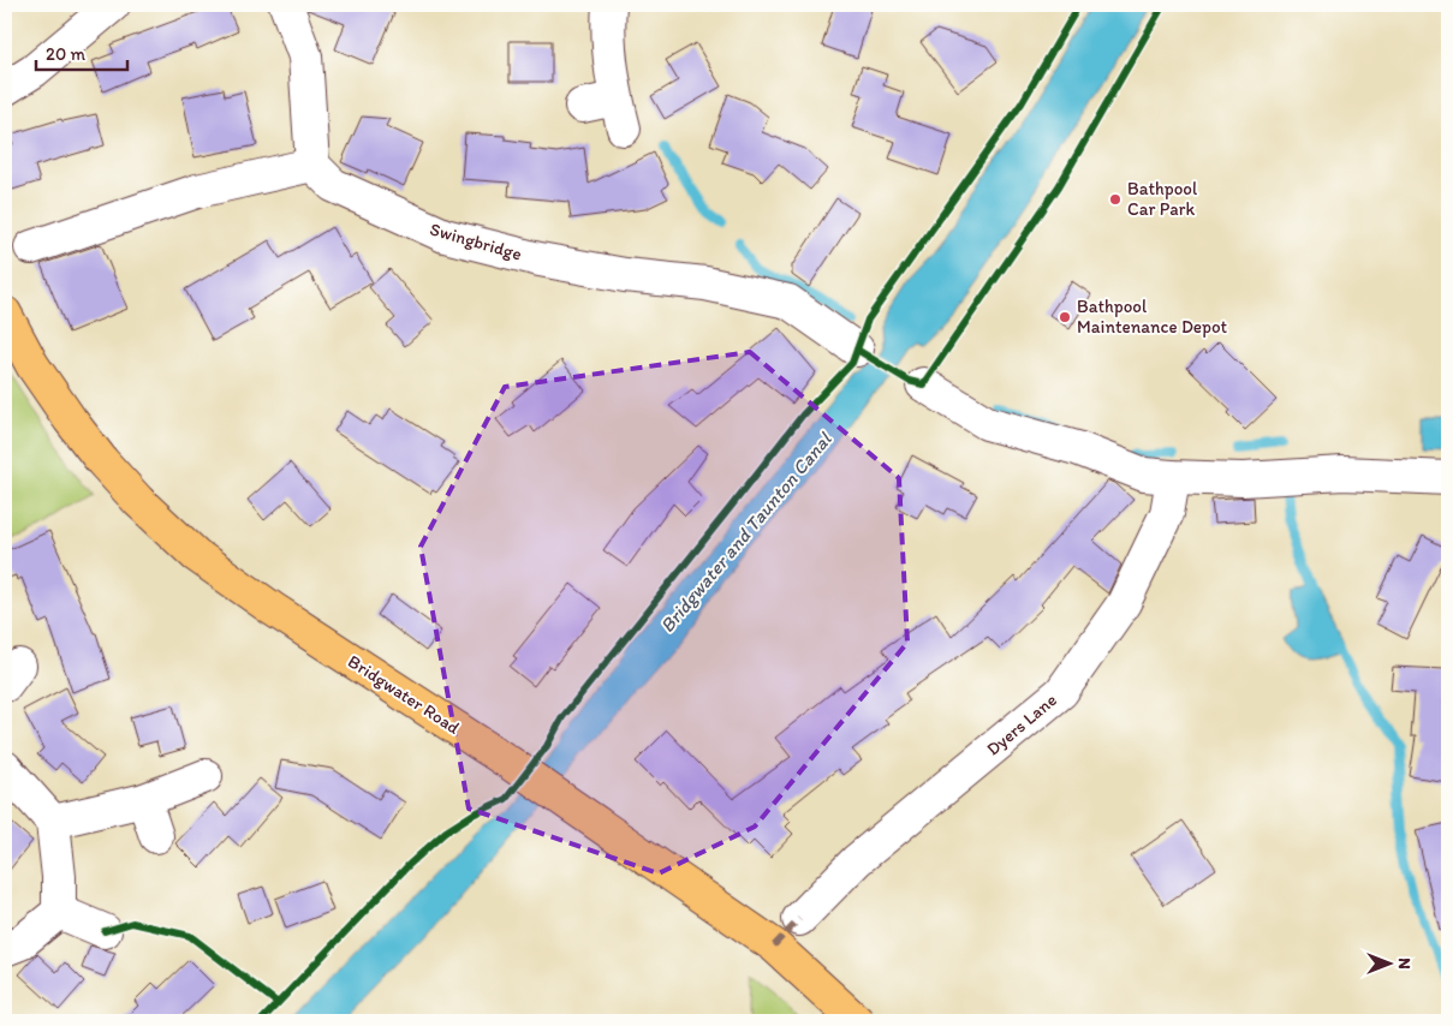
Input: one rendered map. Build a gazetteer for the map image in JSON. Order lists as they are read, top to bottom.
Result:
{
  "streets": {
    "main road": ["Bridgwater Road"],
    "street": ["Swingbridge", "Dyers Lane"]
  },
  "water": ["Bridgwater and Taunton Canal"],
  "places": ["Bathpool Car Park", "Bathpool Maintenance Depot"],
  "scale_bar": "20 m",
  "north": "right"
}
